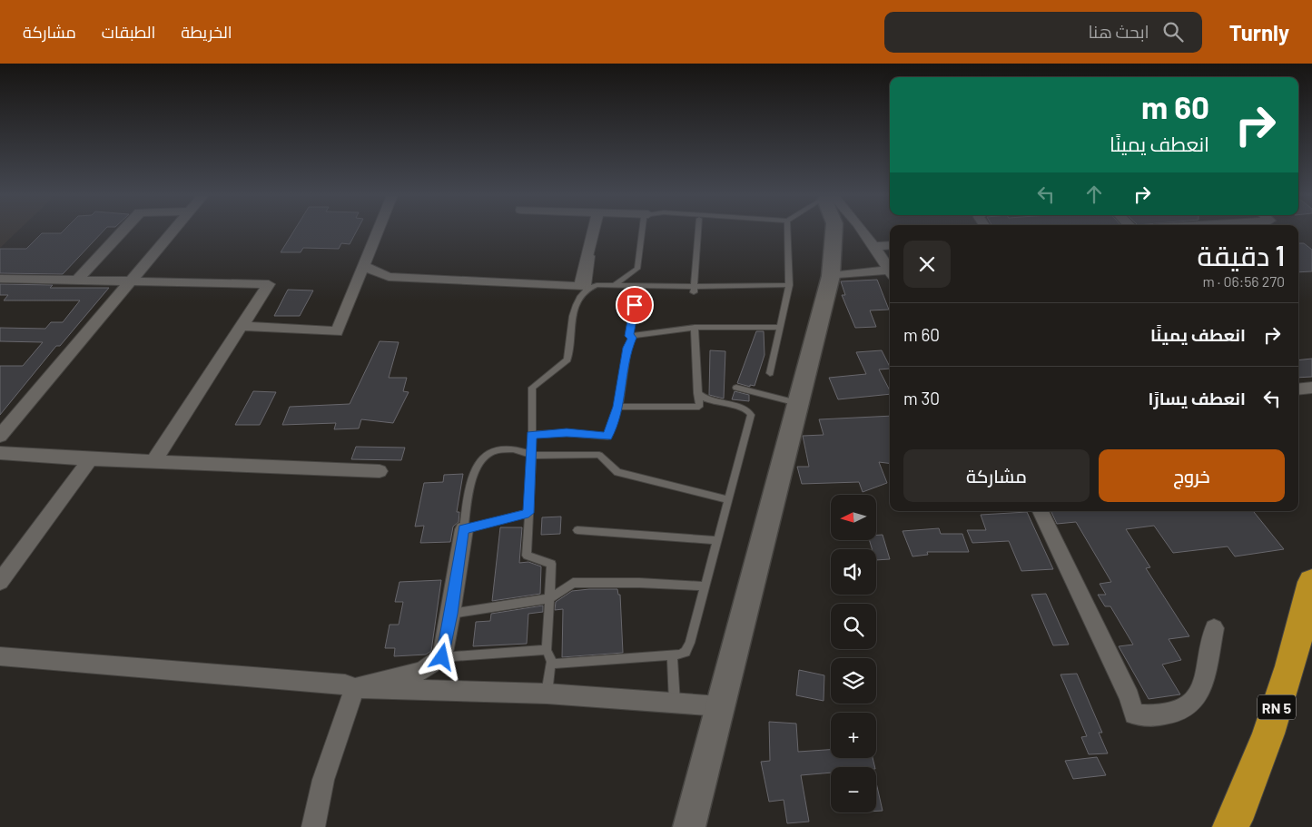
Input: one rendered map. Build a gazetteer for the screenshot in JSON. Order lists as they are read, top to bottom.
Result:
{
  "streets": {
    "highway": ["RN 5"]
  },
  "north": "left",
  "page": {
    "header": "Turnly",
    "search": "ابحث هنا",
    "nav": ["الخريطة", "الطبقات", "مشاركة"],
    "turn": ["60 m", "انعطف يمينًا"],
    "heading": ["1 دقيقة", "270 m · 06:56"],
    "list": [
      {
        "name": "انعطف يمينًا",
        "value": "60 m"
      },
      {
        "name": "انعطف يسارًا",
        "value": "30 m"
      }
    ],
    "buttons": ["خروج", "مشاركة"],
    "map_buttons": ["+", "−"]
  }
}
